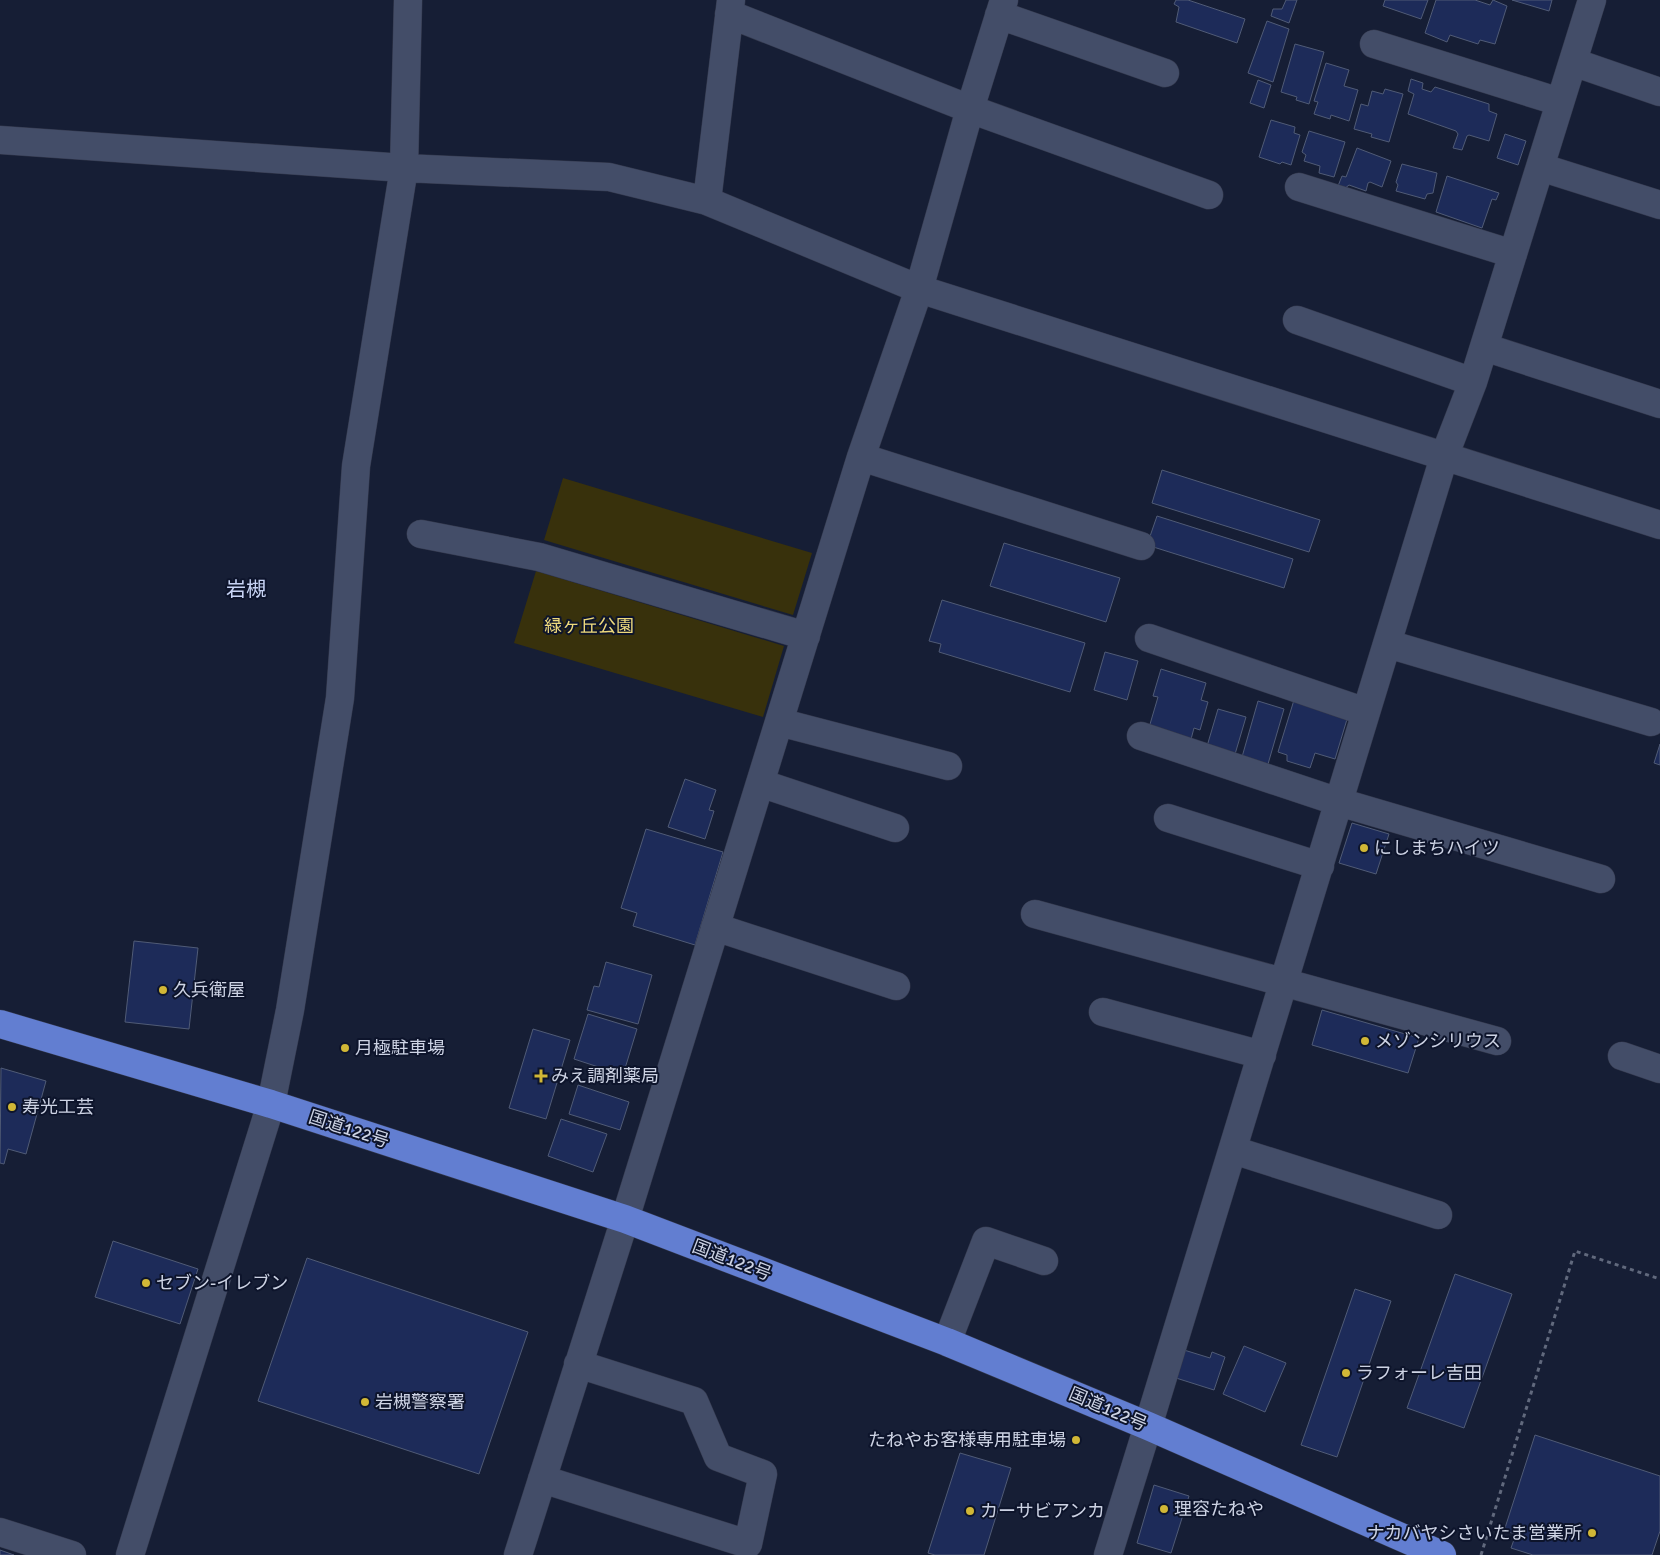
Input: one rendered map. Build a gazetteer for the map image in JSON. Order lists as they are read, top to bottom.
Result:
{
  "streets": {
    "highway": ["国道122号"]
  },
  "districts": ["岩槻"],
  "parks": ["緑ヶ丘公園"],
  "places": {
    "other": [
      "にしまちハイツ",
      "久兵衛屋",
      "メゾンシリウス",
      "月極駐車場",
      "寿光工芸",
      "セブン-イレブン",
      "ラフォーレ吉田",
      "岩槻警察署",
      "たねやお客様専用駐車場",
      "理容たねや",
      "カーサビアンカ",
      "ナカバヤシさいたま営業所"
    ],
    "health": ["みえ調剤薬局"]
  }
}
